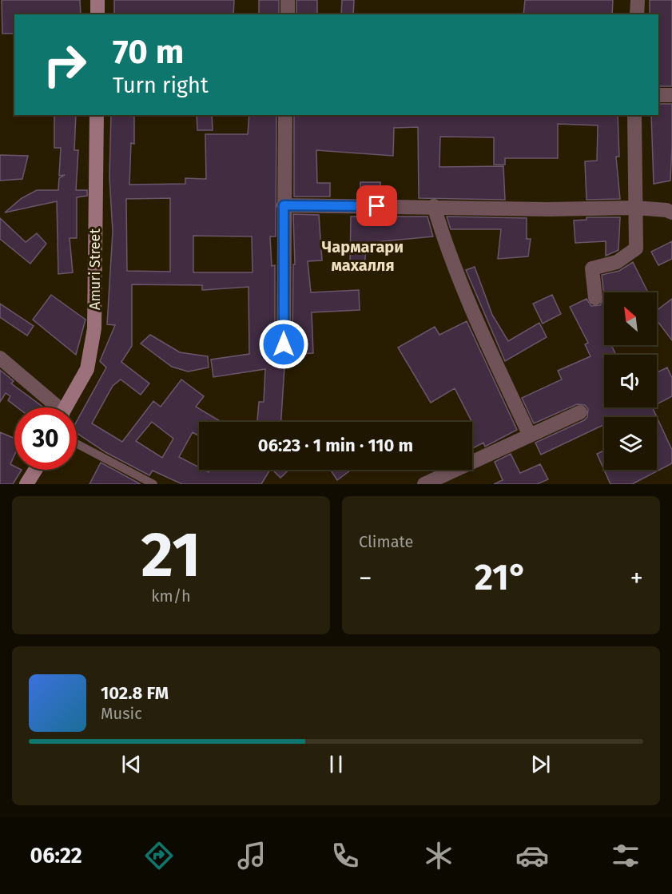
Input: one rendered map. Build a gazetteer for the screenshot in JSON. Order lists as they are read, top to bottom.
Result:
{
  "streets": {
    "street": ["Amuri Street"]
  },
  "districts": ["Чармагари махалля"],
  "north": "top left",
  "page": {
    "turn": ["70 m", "Turn right"],
    "limit": "30",
    "trip": "06:23 · 1 min · 110 m",
    "tile": [
      ["21", "km/h"],
      "Climate"
    ],
    "heat": ["−", "21°", "+"],
    "song": ["102.8 FM", "Music"],
    "tabs": "06:22"
  }
}
